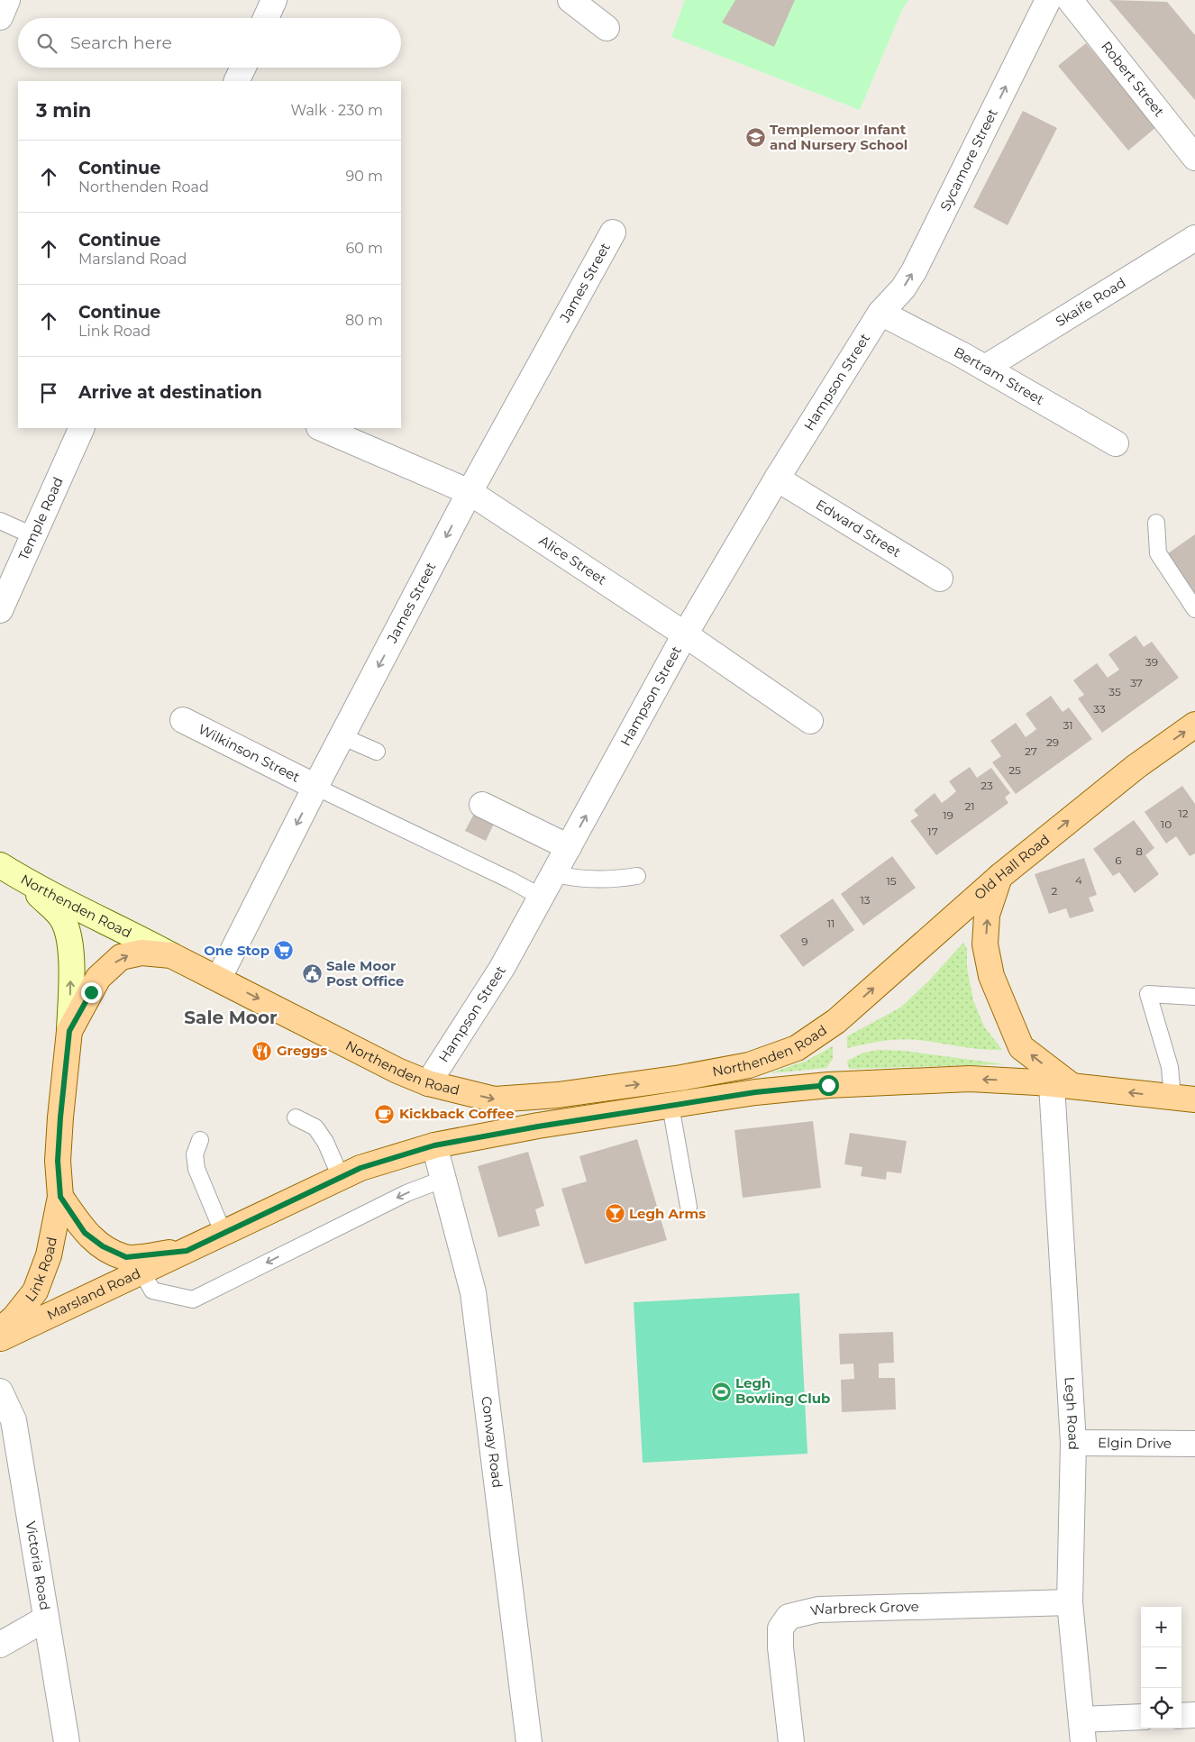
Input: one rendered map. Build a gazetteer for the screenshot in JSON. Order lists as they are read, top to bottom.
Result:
{
  "streets": {
    "main road": [
      "Old Hall Road",
      "Northenden Road",
      "Link Road",
      "Marsland Road"
    ],
    "street": [
      "Robert Street",
      "Sycamore Street",
      "James Street",
      "Skaife Road",
      "Bertram Street",
      "Hampson Street",
      "Temple Road",
      "Edward Street",
      "Alice Street",
      "Wilkinson Street",
      "Legh Road",
      "Conway Road",
      "Elgin Drive",
      "Victoria Road",
      "Warbreck Grove"
    ]
  },
  "crossings": [
    ["Sycamore Street", "Bertram Street"],
    ["Sycamore Street", "Hampson Street"],
    ["James Street", "Alice Street"],
    ["James Street", "Wilkinson Street"],
    ["James Street", "Northenden Road"],
    ["Skaife Road", "Bertram Street"],
    ["Bertram Street", "Hampson Street"],
    ["Hampson Street", "Edward Street"],
    ["Hampson Street", "Alice Street"],
    ["Hampson Street", "Northenden Road"],
    ["Old Hall Road", "Northenden Road"],
    ["Northenden Road", "Link Road"],
    ["Northenden Road", "Marsland Road"],
    ["Northenden Road", "Legh Road"],
    ["Northenden Road", "Conway Road"],
    ["Link Road", "Marsland Road"],
    ["Marsland Road", "Conway Road"],
    ["Legh Road", "Elgin Drive"],
    ["Legh Road", "Warbreck Grove"]
  ],
  "one_way": ["Sycamore Street", "James Street", "Old Hall Road"],
  "districts": ["Sale Moor"],
  "places": {
    "school or university": ["Templemoor Infant and Nursery School"],
    "supermarket": ["One Stop"],
    "public building": ["Sale Moor Post Office"],
    "restaurant": ["Greggs"],
    "cafe": ["Kickback Coffee"],
    "bar": ["Legh Arms"],
    "sports": ["Legh Bowling Club"]
  },
  "house_numbers": [
    "39",
    "37",
    "35",
    "33",
    "31",
    "29",
    "27",
    "25",
    "23",
    "21",
    "12",
    "19",
    "10",
    "17",
    "8",
    "6",
    "4",
    "15",
    "2",
    "13",
    "11",
    "9"
  ],
  "page": {
    "search": "Search here",
    "heading": ["3 min", "Walk · 230 m"],
    "list": [
      ["Continue", "Northenden Road", "90 m"],
      ["Continue", "Marsland Road", "60 m"],
      ["Continue", "Link Road", "80 m"],
      "Arrive at destination"
    ],
    "map_buttons": ["+", "−"]
  }
}
